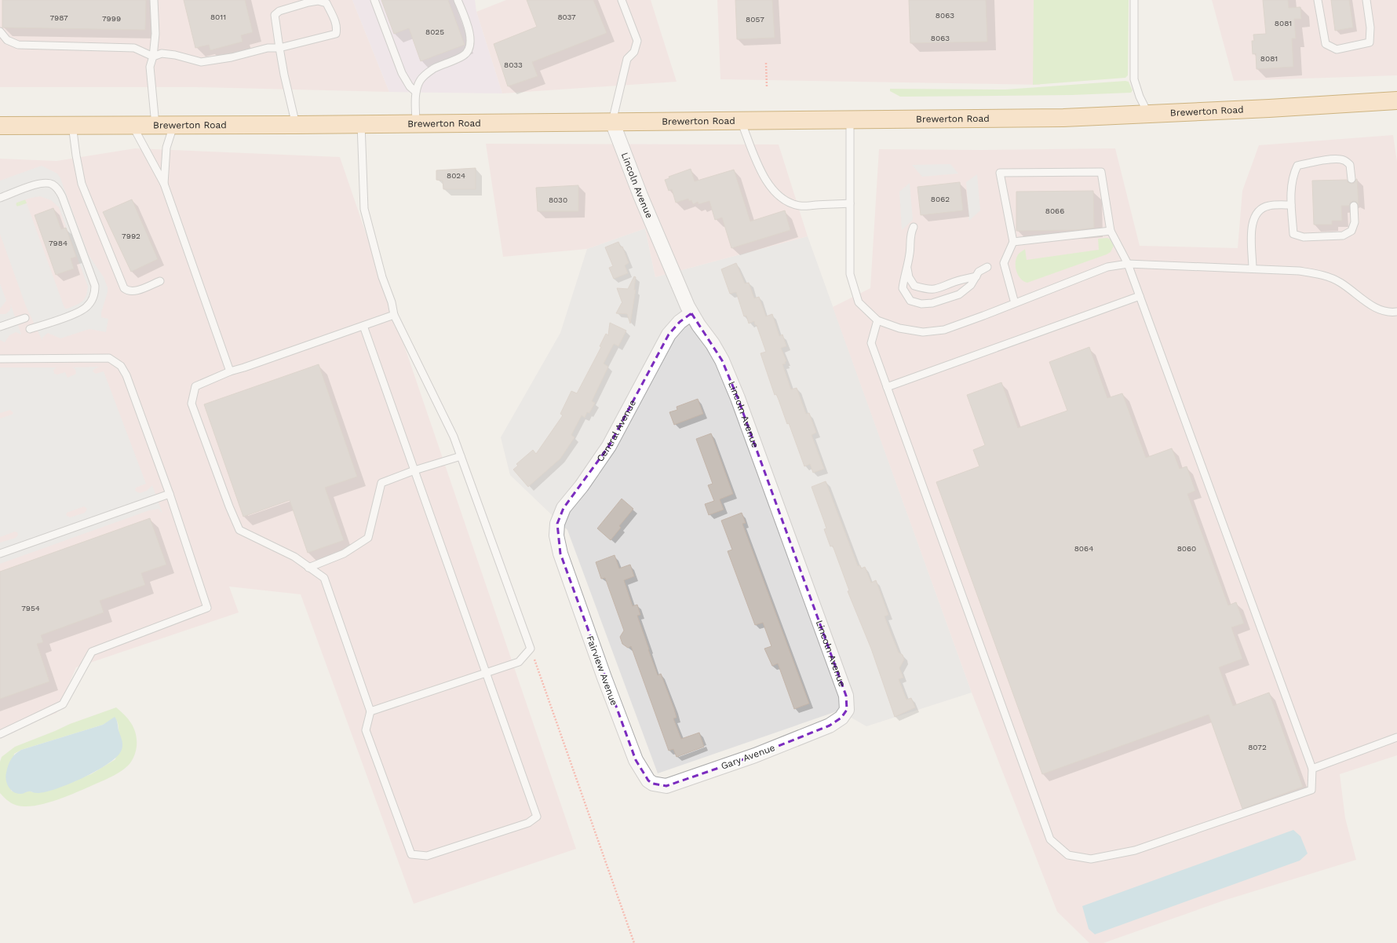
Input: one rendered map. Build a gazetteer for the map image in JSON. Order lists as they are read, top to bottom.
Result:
{
  "streets": {
    "main road": ["Brewerton Road"],
    "street": [
      "Lincoln Avenue",
      "Central Avenue",
      "Fairview Avenue",
      "Gary Avenue"
    ]
  },
  "crossings": [
    ["Brewerton Road", "Lincoln Avenue"],
    ["Lincoln Avenue", "Central Avenue"],
    ["Lincoln Avenue", "Gary Avenue"],
    ["Central Avenue", "Fairview Avenue"],
    ["Fairview Avenue", "Gary Avenue"]
  ],
  "house_numbers": [
    "8063",
    "8011",
    "8037",
    "7987",
    "7999",
    "8057",
    "8081",
    "8025",
    "8063",
    "8081",
    "8033",
    "8024",
    "8062",
    "8030",
    "8066",
    "7992",
    "7984",
    "8064",
    "8060",
    "7954",
    "8072"
  ]
}
